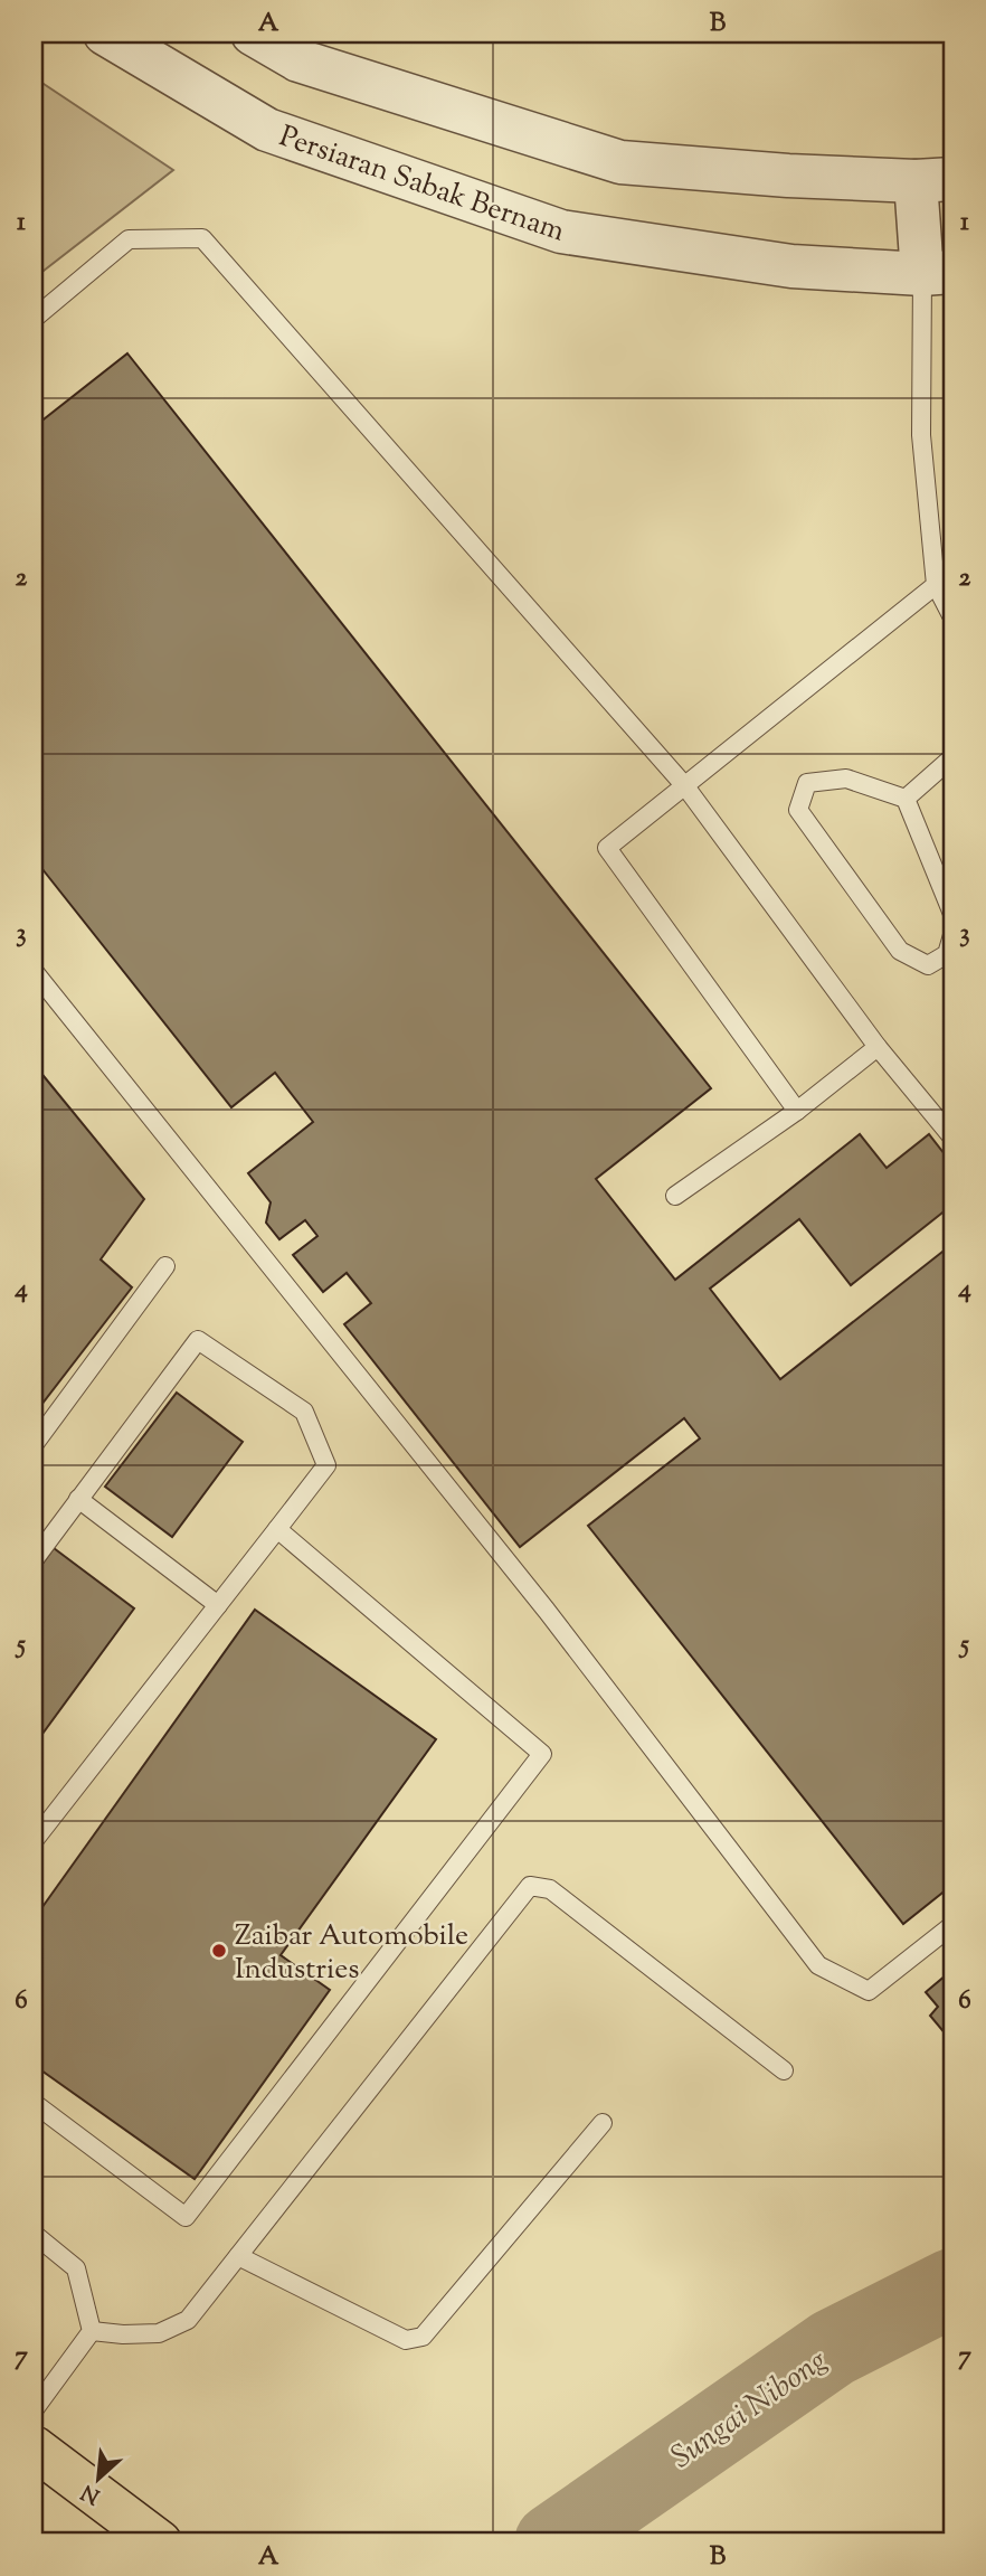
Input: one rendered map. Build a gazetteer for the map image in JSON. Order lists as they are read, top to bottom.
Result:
{
  "streets": {
    "street": ["Persiaran Sabak Bernam"]
  },
  "water": ["Sungai Nibong"],
  "places": ["Zaibar Automobile Industries"],
  "north": "bottom left",
  "grid": {
    "columns": ["A", "B"],
    "rows": [
      "1",
      "2",
      "3",
      "4",
      "5",
      "6",
      "7"
    ]
  }
}
